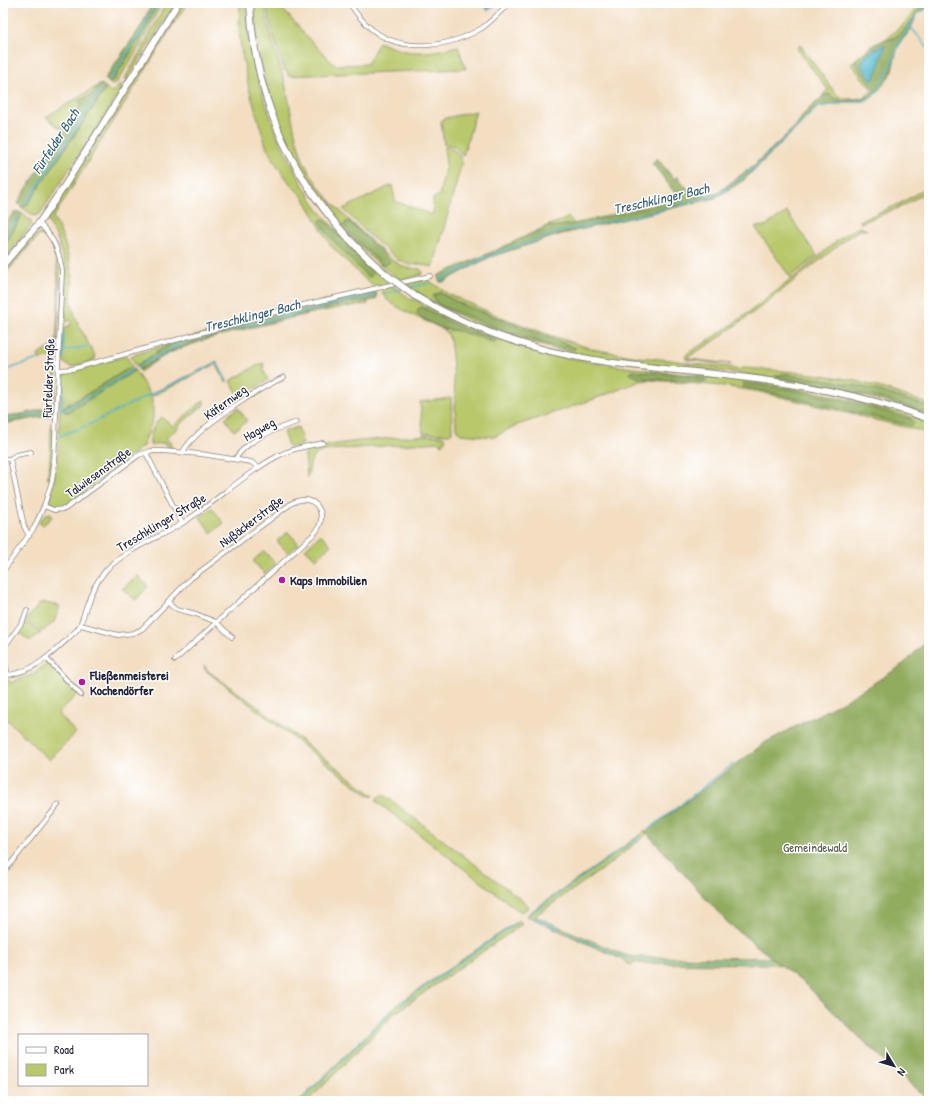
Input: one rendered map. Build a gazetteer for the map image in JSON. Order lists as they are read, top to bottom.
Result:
{
  "streets": {
    "street": [
      "Fürfelder Straße",
      "Käfernweg",
      "Hagweg",
      "Talwiesenstraße",
      "Nußäckerstraße",
      "Treschklinger Straße"
    ]
  },
  "crossings": [
    ["Fürfelder Straße", "Talwiesenstraße"],
    ["Käfernweg", "Talwiesenstraße"],
    ["Hagweg", "Talwiesenstraße"],
    ["Talwiesenstraße", "Treschklinger Straße"],
    ["Nußäckerstraße", "Treschklinger Straße"]
  ],
  "water": ["Fürfelder Bach", "Treschklinger Bach"],
  "parks": ["Gemeindewald"],
  "places": ["Kaps Immobilien", "Fließenmeisterei Kochendörfer"],
  "legend": ["Road", "Park"],
  "north": "bottom right"
}
